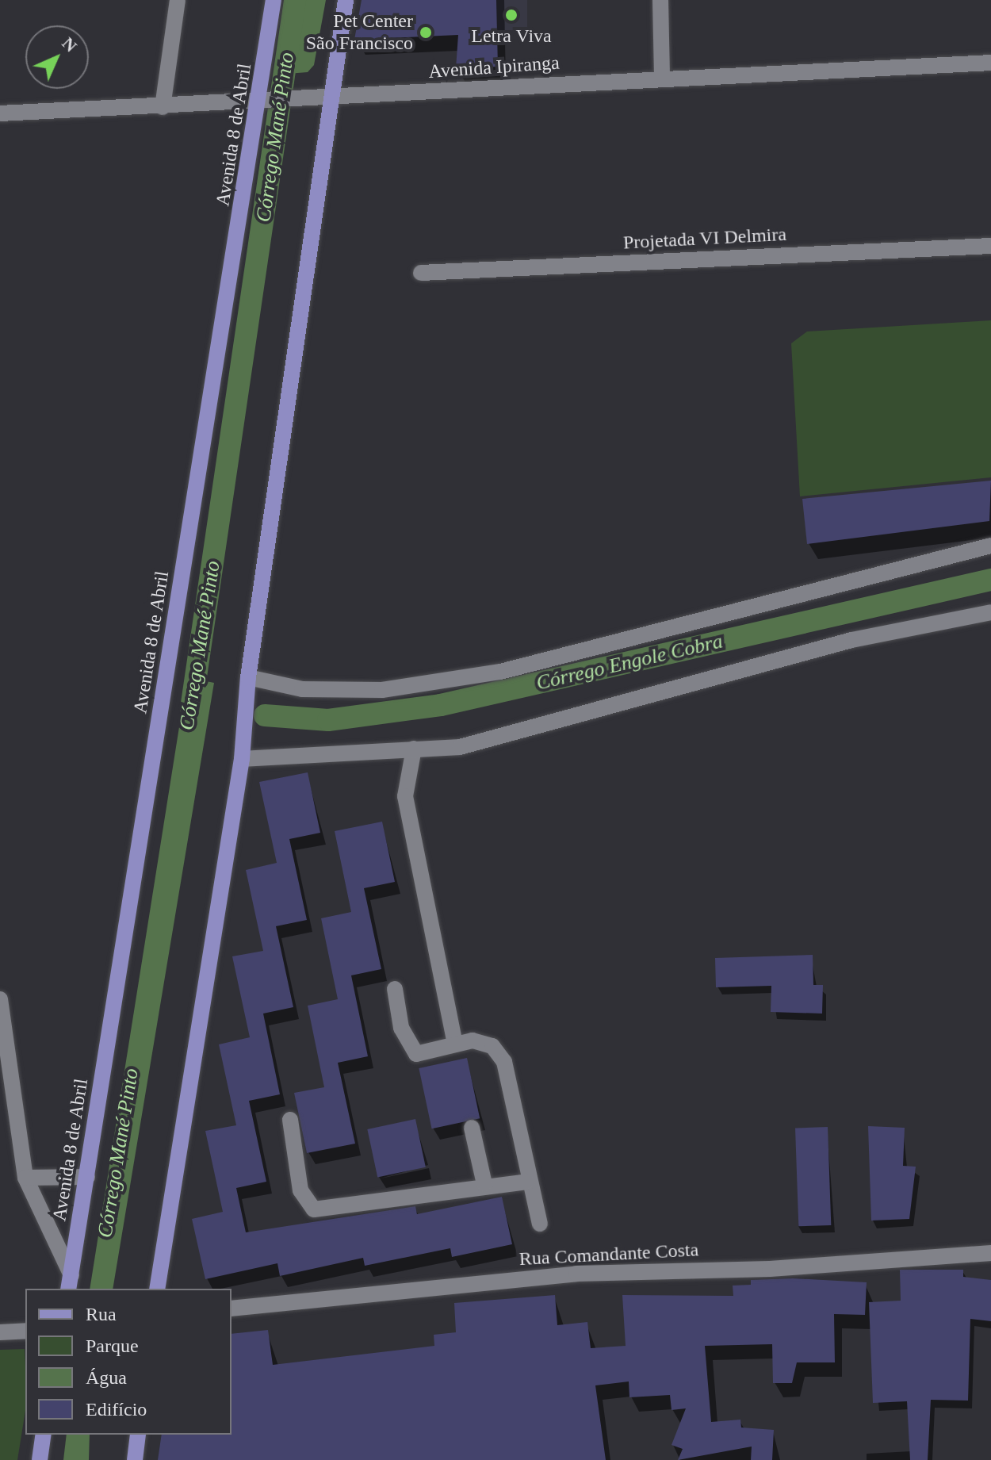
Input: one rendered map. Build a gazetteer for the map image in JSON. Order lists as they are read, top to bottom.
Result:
{
  "streets": {
    "main road": ["Avenida 8 de Abril"],
    "street": ["Avenida Ipiranga", "Projetada VI Delmira", "Rua Comandante Costa"]
  },
  "crossings": [
    ["Avenida Ipiranga", "Avenida 8 de Abril"]
  ],
  "water": ["Córrego Mané Pinto", "Córrego Engole Cobra"],
  "places": ["Letra Viva", "Pet Center São Francisco"],
  "legend": [
    "Rua",
    "Parque",
    "Água",
    "Edifício"
  ],
  "north": "top right"
}
